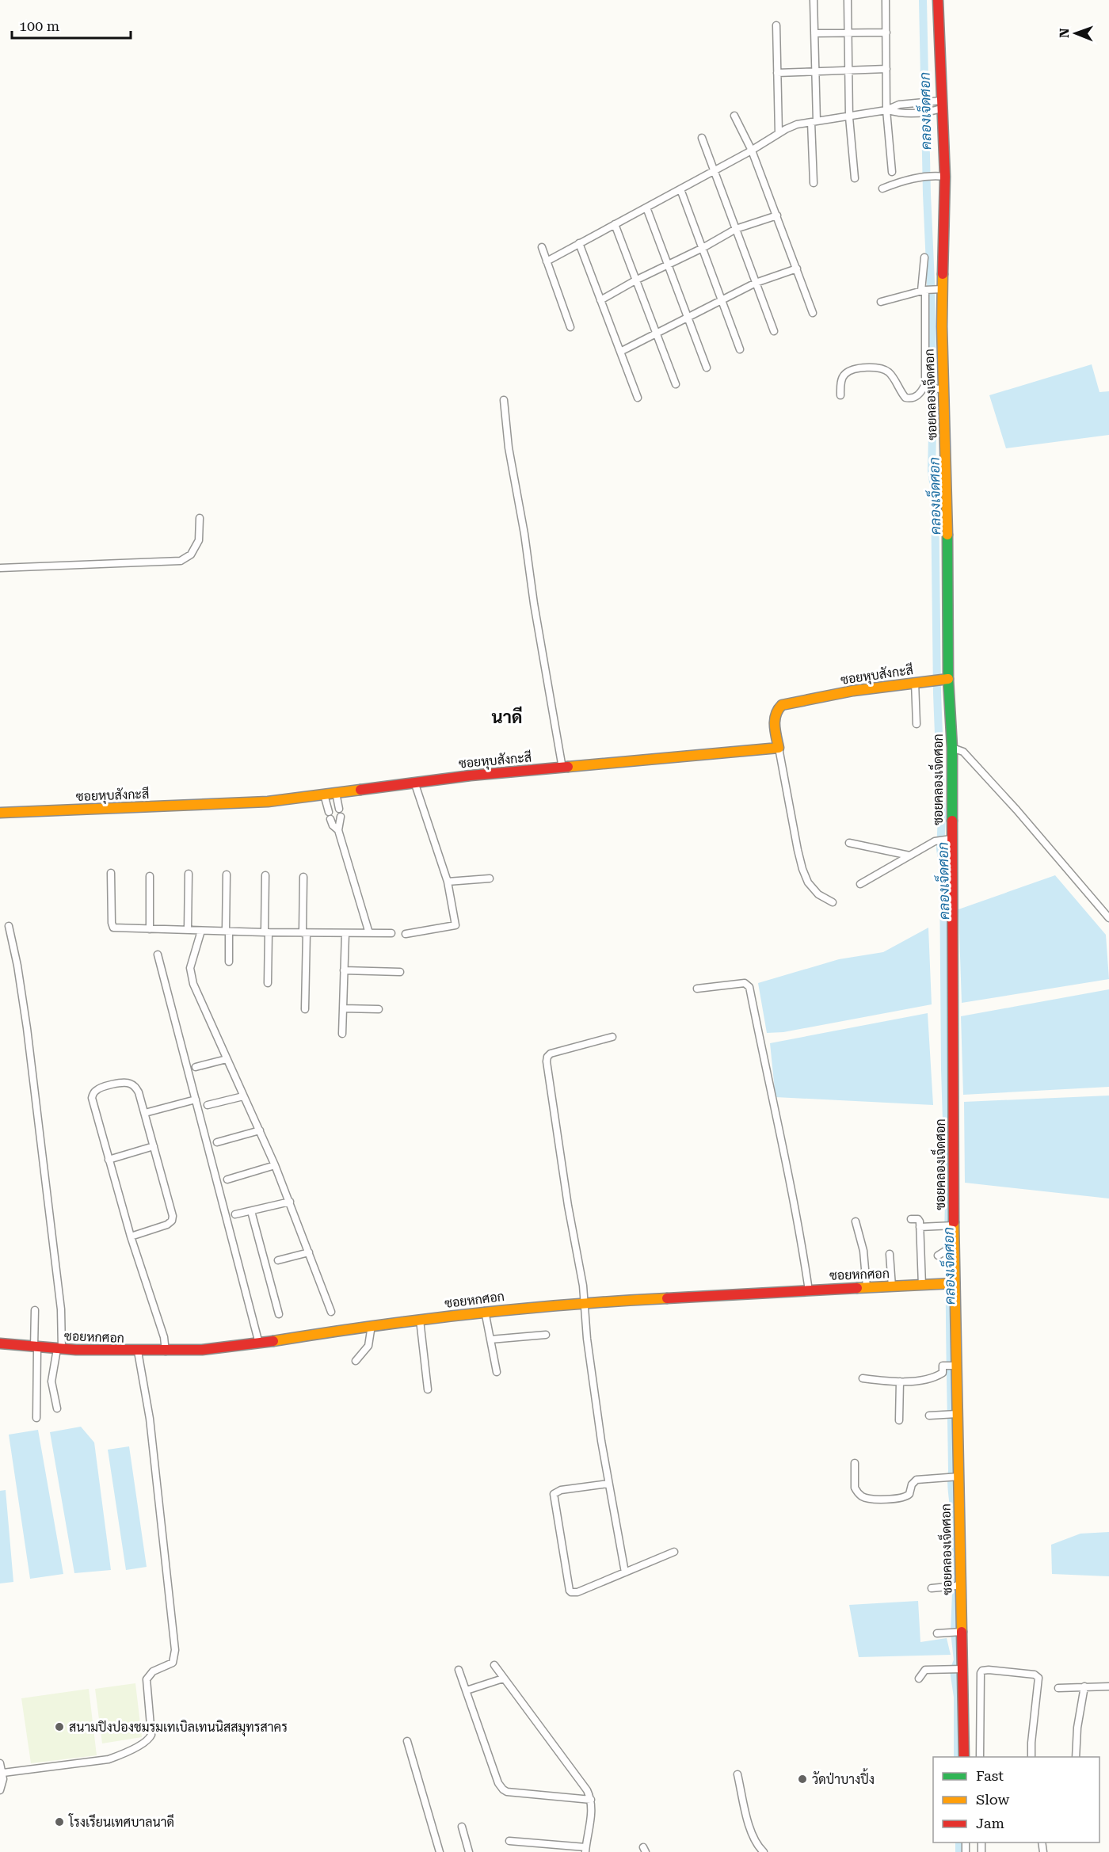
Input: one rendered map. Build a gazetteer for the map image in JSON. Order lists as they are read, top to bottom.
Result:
{
  "streets": {
    "street": ["ซอยคลองเจ็ดศอก", "ซอยหุบสังกะสี", "ซอยหกศอก"]
  },
  "crossings": [
    ["ซอยคลองเจ็ดศอก", "ซอยหุบสังกะสี"],
    ["ซอยคลองเจ็ดศอก", "ซอยหกศอก"]
  ],
  "districts": ["นาดี"],
  "water": ["คลองเจ็ดศอก"],
  "places": ["สนามปิงปองชมรมเทเบิลเทนนิสสมุทรสาคร", "วัดป่าบางปิ้ง", "โรงเรียนเทศบาลนาดี"],
  "legend": ["Fast", "Slow", "Jam"],
  "scale_bar": "100 m",
  "north": "left"
}
